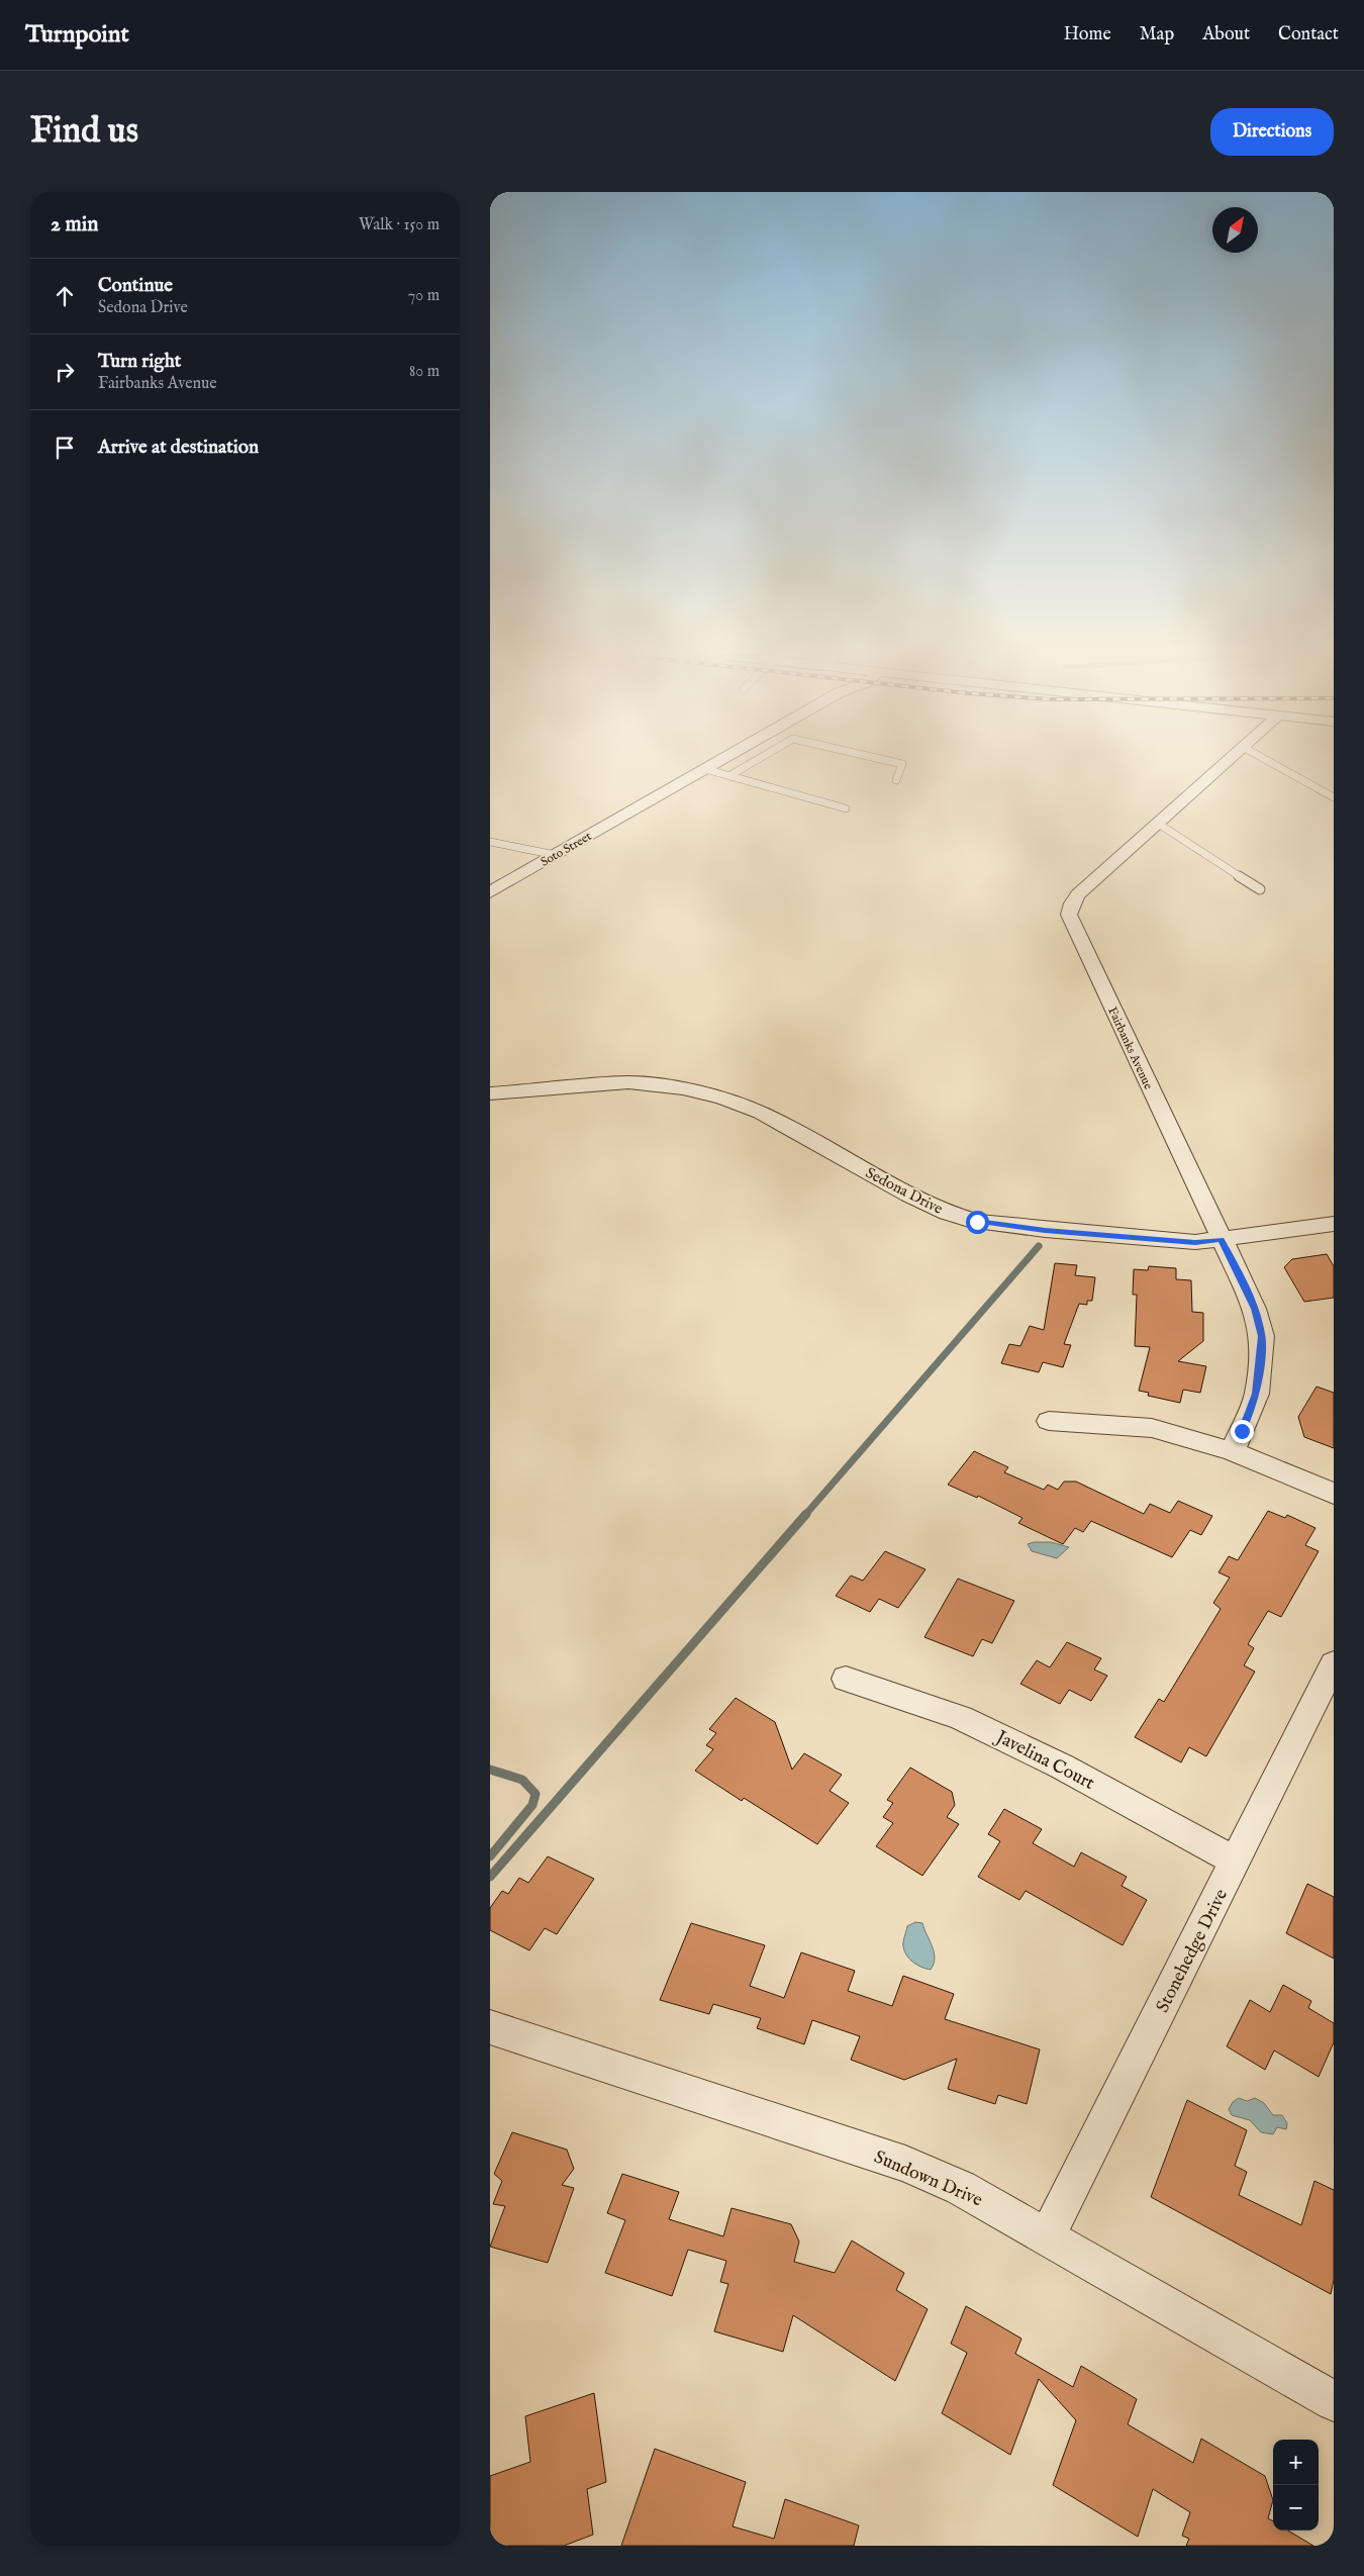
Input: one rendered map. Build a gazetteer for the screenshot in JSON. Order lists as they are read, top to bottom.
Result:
{
  "streets": {
    "street": [
      "Soto Street",
      "Fairbanks Avenue",
      "Sedona Drive",
      "Javelina Court",
      "Stonehedge Drive",
      "Sundown Drive"
    ]
  },
  "crossings": [
    ["Fairbanks Avenue", "Sedona Drive"],
    ["Javelina Court", "Stonehedge Drive"],
    ["Stonehedge Drive", "Sundown Drive"]
  ],
  "north": "top right",
  "page": {
    "header": "Turnpoint",
    "nav": [
      "Home",
      "Map",
      "About",
      "Contact"
    ],
    "buttons": "Directions",
    "title": "Find us",
    "heading": ["2 min", "Walk · 150 m"],
    "list": [
      ["Continue", "Sedona Drive", "70 m"],
      ["Turn right", "Fairbanks Avenue", "80 m"],
      "Arrive at destination"
    ],
    "map_buttons": ["+", "−"]
  }
}
